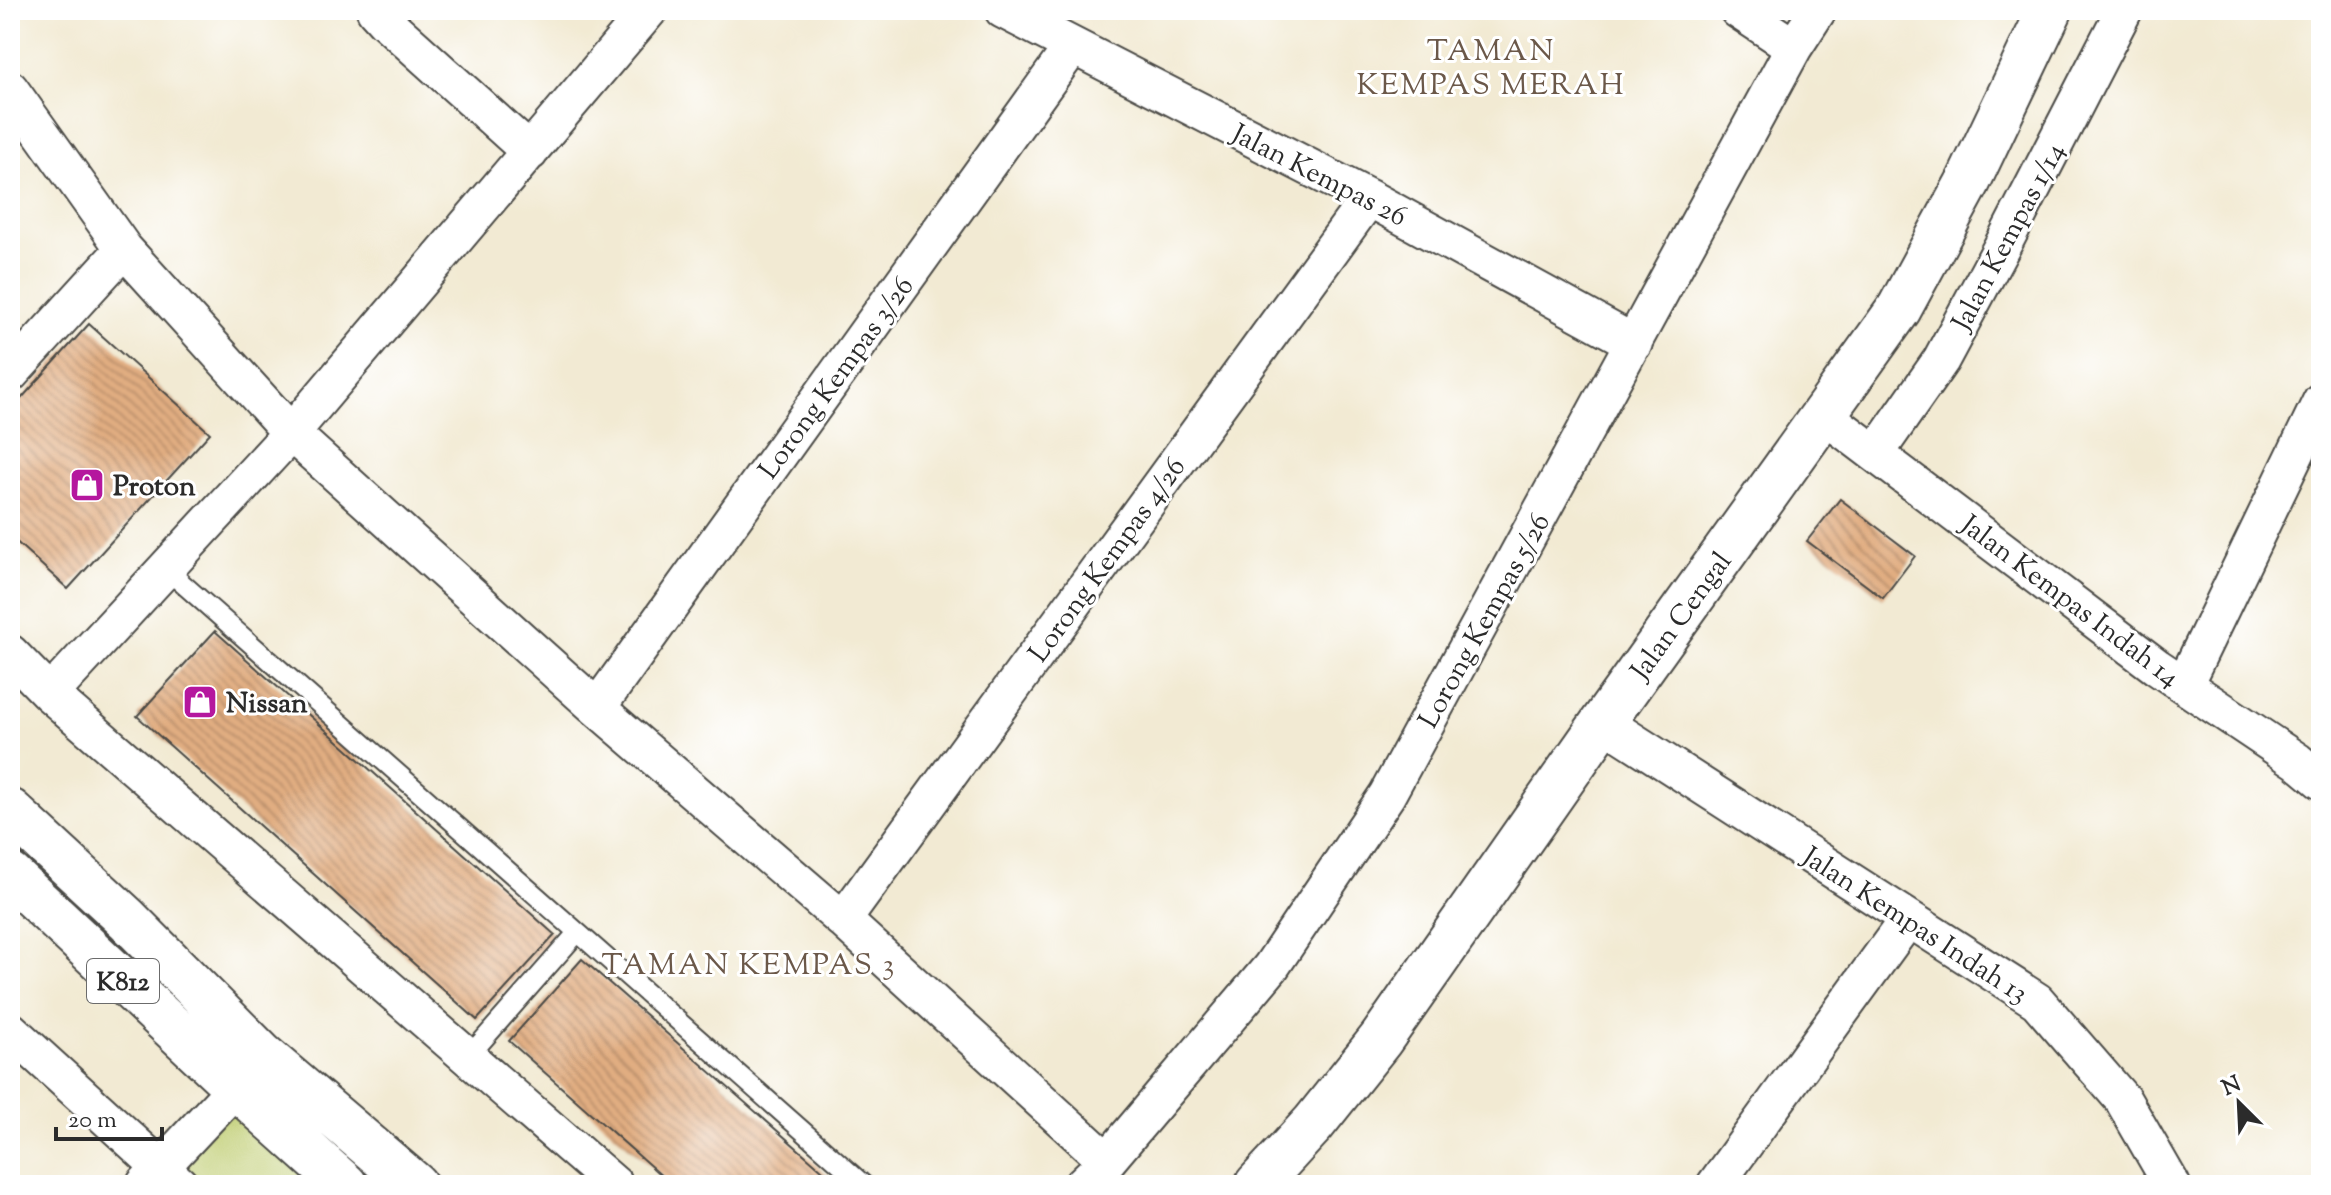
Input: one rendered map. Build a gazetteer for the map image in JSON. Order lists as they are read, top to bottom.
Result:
{
  "streets": {
    "street": [
      "Jalan Kempas 26",
      "Jalan Kempas 1/14",
      "Lorong Kempas 3/26",
      "Lorong Kempas 4/26",
      "Jalan Kempas Indah 14",
      "Jalan Cengal",
      "Lorong Kempas 5/26",
      "Jalan Kempas Indah 13",
      "K812"
    ]
  },
  "crossings": [
    ["Jalan Kempas 26", "Lorong Kempas 3/26"],
    ["Jalan Kempas 26", "Lorong Kempas 4/26"],
    ["Jalan Kempas 26", "Lorong Kempas 5/26"],
    ["Jalan Kempas 1/14", "Jalan Kempas Indah 14"],
    ["Jalan Kempas Indah 14", "Jalan Cengal"],
    ["Jalan Cengal", "Jalan Kempas Indah 13"]
  ],
  "districts": ["TAMAN KEMPAS MERAH", "TAMAN KEMPAS 3"],
  "places": {
    "shop": ["Proton", "Nissan"]
  },
  "scale_bar": "20 m",
  "north": "top left"
}
